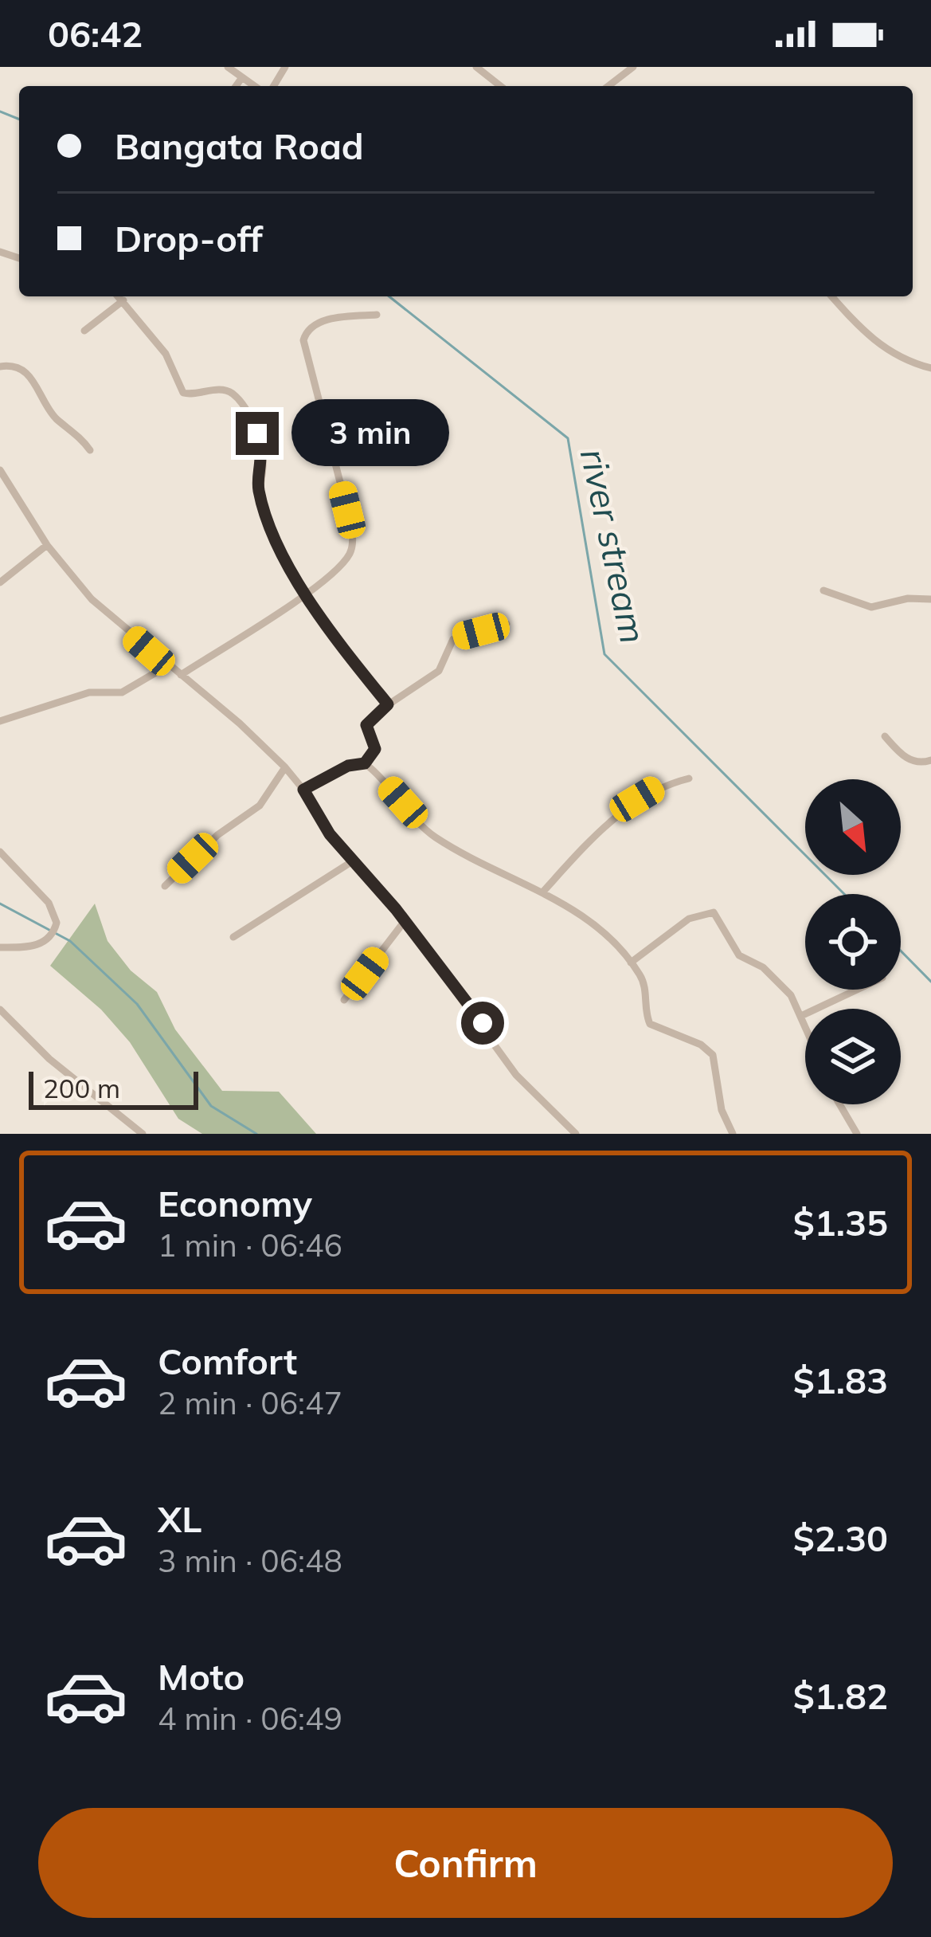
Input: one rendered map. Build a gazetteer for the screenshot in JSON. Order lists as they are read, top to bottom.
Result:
{
  "water": ["river stream"],
  "scale_bar": "200 m",
  "north": "bottom right",
  "page": {
    "status": "06:42",
    "banner": ["Bangata Road", "Drop-off"],
    "bubble": "3 min",
    "scale": "200 m",
    "list": [
      {
        "name": "Economy",
        "note": "1 min · 06:46",
        "value": "$1.35"
      },
      {
        "name": "Comfort",
        "note": "2 min · 06:47",
        "value": "$1.83"
      },
      {
        "name": "XL",
        "note": "3 min · 06:48",
        "value": "$2.30"
      },
      {
        "name": "Moto",
        "note": "4 min · 06:49",
        "value": "$1.82"
      }
    ],
    "buttons": "Confirm"
  }
}
